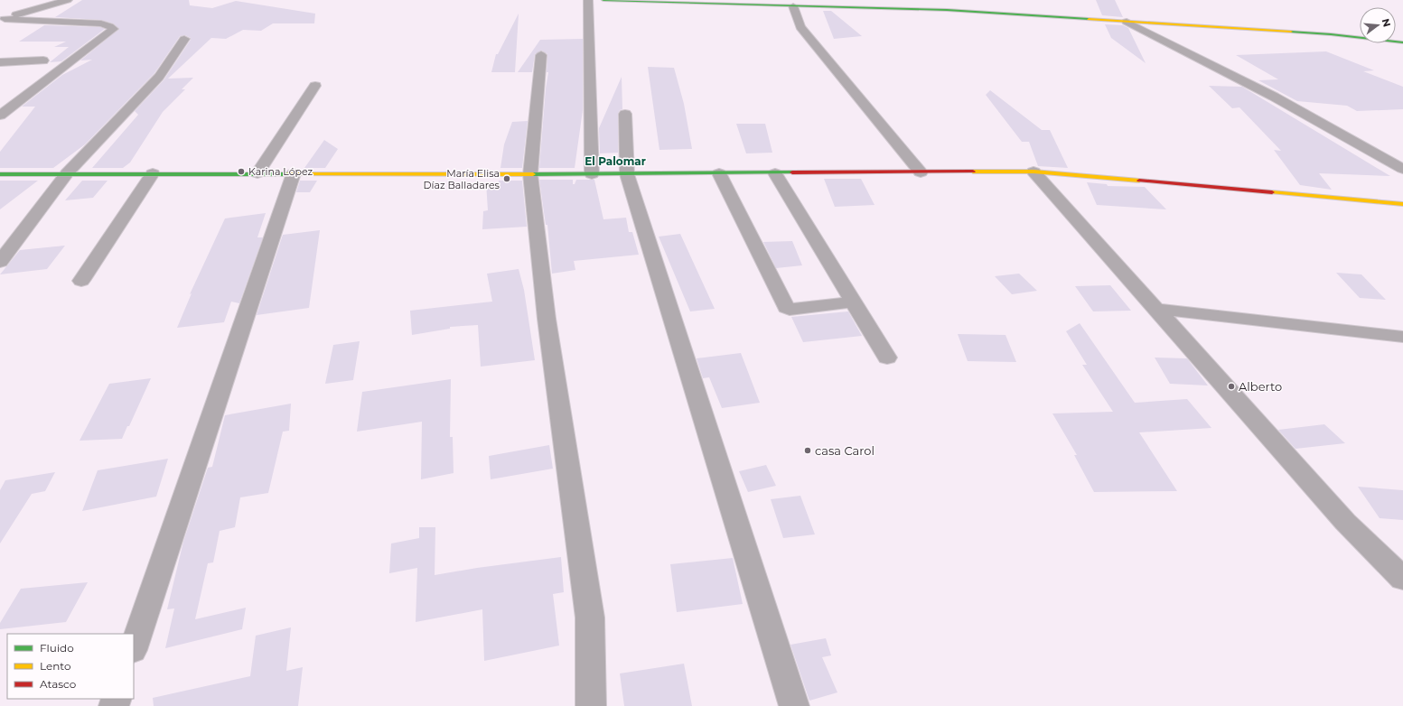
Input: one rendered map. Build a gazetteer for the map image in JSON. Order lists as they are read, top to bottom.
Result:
{
  "districts": ["El Palomar"],
  "places": [
    "Karina López",
    "María Elisa Díaz Balladares",
    "Alberto",
    "casa Carol"
  ],
  "legend": ["Fluido", "Lento", "Atasco"],
  "north": "right"
}
